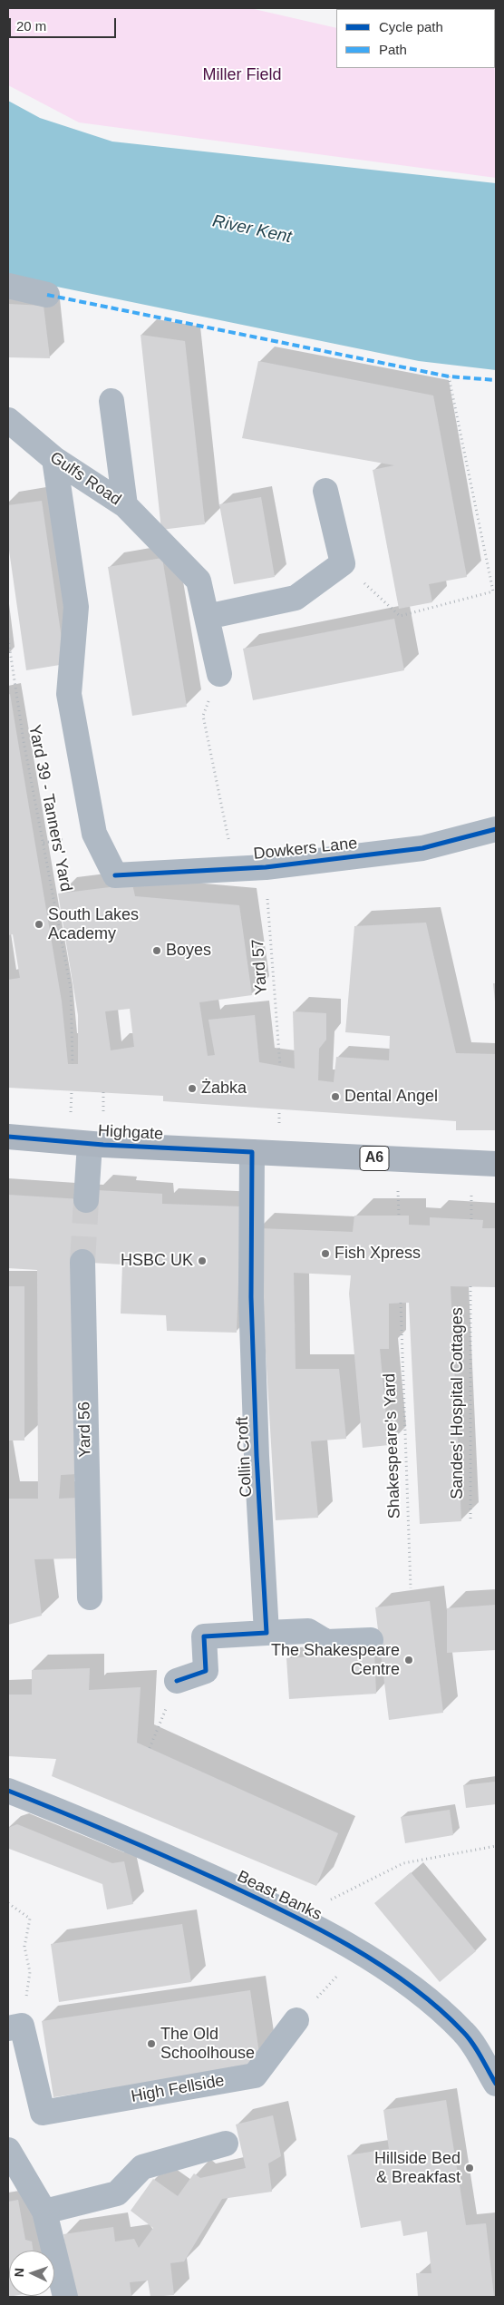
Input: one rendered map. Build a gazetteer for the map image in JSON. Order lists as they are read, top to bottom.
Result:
{
  "streets": {
    "highway": ["Highgate", "A6"],
    "street": [
      "Gulfs Road",
      "Dowkers Lane",
      "Yard 56",
      "Collin Croft",
      "Beast Banks",
      "High Fellside"
    ],
    "path": [
      "Yard 39 - Tanners' Yard",
      "Yard 57",
      "Sandes' Hospital Cottages",
      "Shakespeare's Yard"
    ]
  },
  "crossings": [
    ["Gulfs Road", "Dowkers Lane"],
    ["Dowkers Lane", "Yard 57"],
    ["Highgate", "Collin Croft"]
  ],
  "water": ["River Kent"],
  "parks": ["Miller Field"],
  "places": [
    "South Lakes Academy",
    "Boyes",
    "Żabka",
    "Dental Angel",
    "Fish Xpress",
    "HSBC UK",
    "The Shakespeare Centre",
    "The Old Schoolhouse",
    "Hillside Bed & Breakfast"
  ],
  "legend": ["Cycle path", "Path"],
  "scale_bar": "20 m",
  "north": "left"
}
